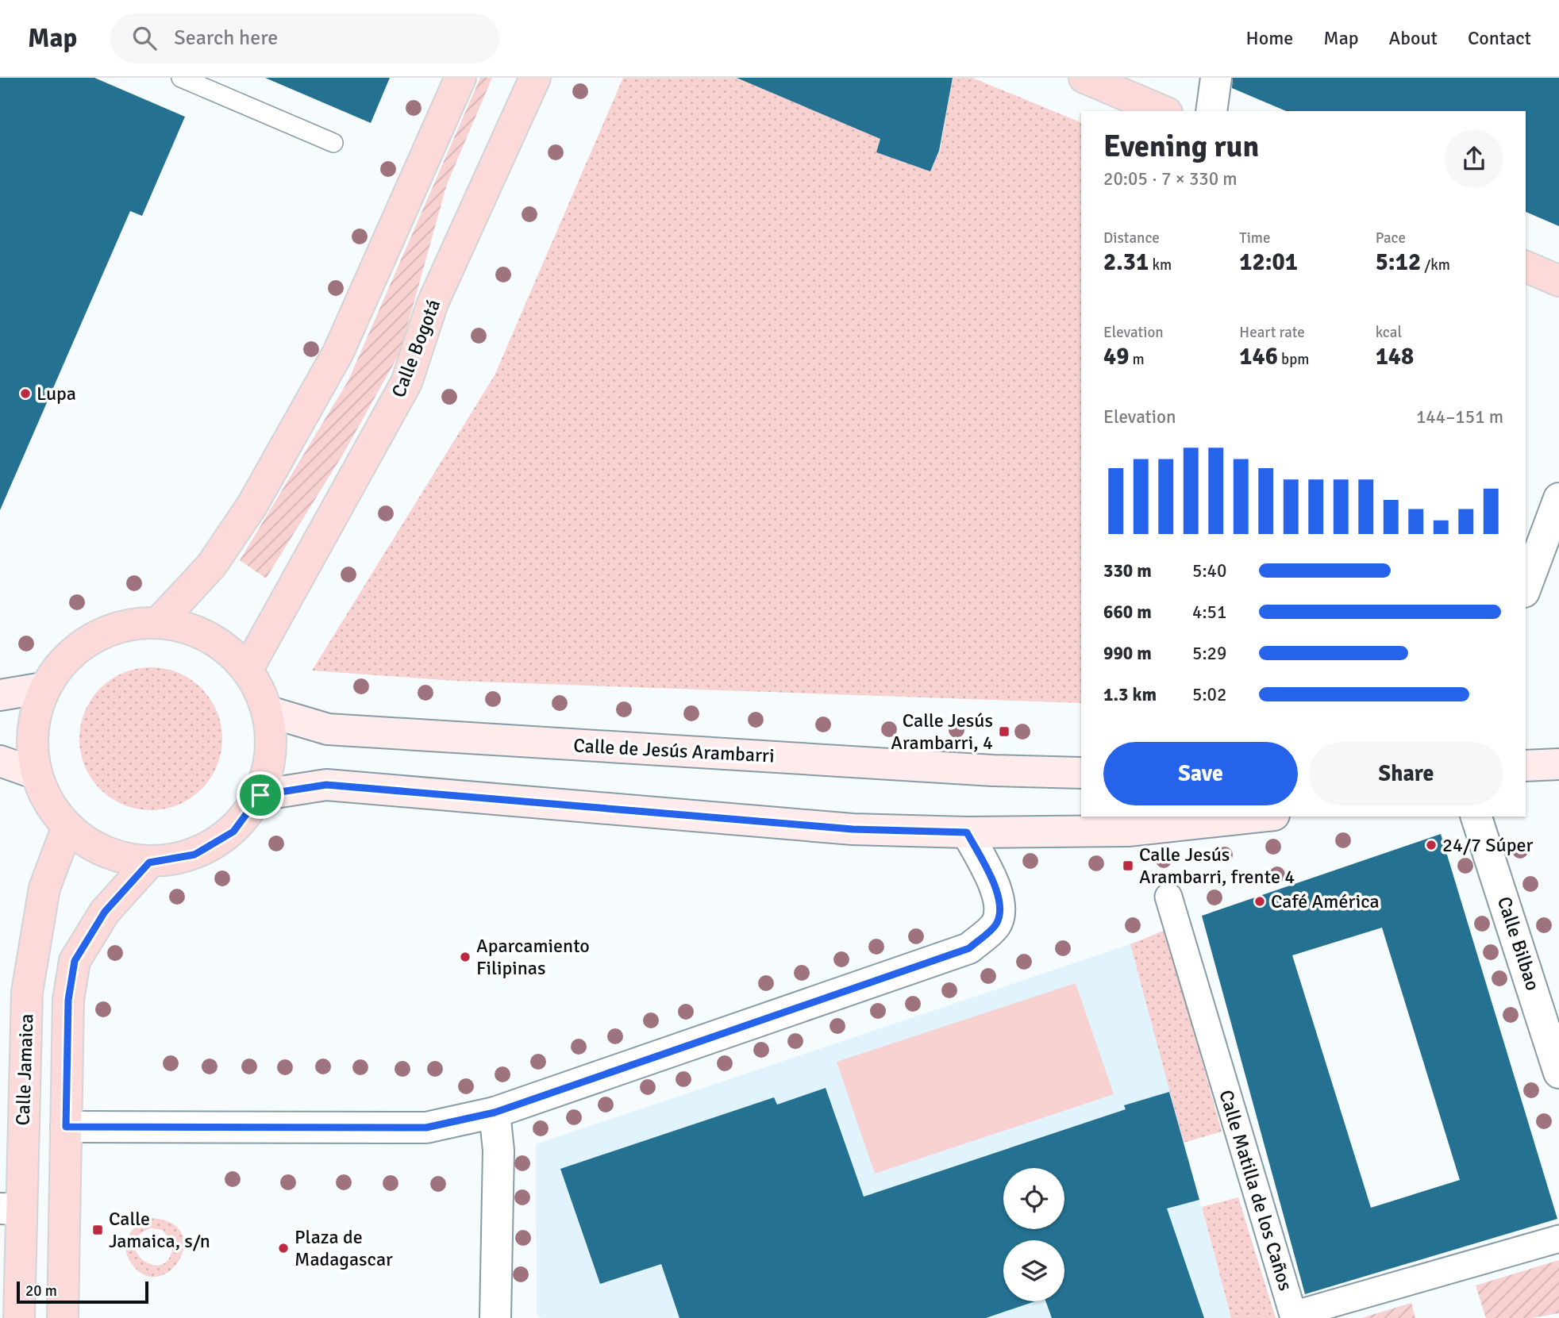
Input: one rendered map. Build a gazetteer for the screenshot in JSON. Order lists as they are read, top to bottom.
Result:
{
  "streets": {
    "main road": ["Calle Bogotá", "Calle de Jesús Arambarri", "Calle Jamaica"],
    "street": ["Calle Bilbao", "Calle Matilla de los Caños"]
  },
  "places": {
    "other": [
      "Lupa",
      "24/7 Súper",
      "Café América",
      "Aparcamiento Filipinas",
      "Plaza de Madagascar"
    ],
    "transit": ["Calle Jesús Arambarri, 4", "Calle Jesús Arambarri, frente 4", "Calle Jamaica, s/n"]
  },
  "scale_bar": "20 m",
  "page": {
    "header": "Map",
    "search": "Search here",
    "nav": [
      "Home",
      "Map",
      "About",
      "Contact"
    ],
    "heading": ["Evening run", "20:05 · 7 × 330 m"],
    "stats": [
      ["Distance", "2.31 km"],
      ["Time", "12:01"],
      ["Pace", "5:12 /km"],
      ["Elevation", "49 m"],
      ["Heart rate", "146 bpm"],
      ["kcal", "148"]
    ],
    "chart": ["Elevation", "144–151 m"],
    "list": [
      {
        "name": "330 m",
        "note": "5:40"
      },
      {
        "name": "660 m",
        "note": "4:51"
      },
      {
        "name": "990 m",
        "note": "5:29"
      },
      {
        "name": "1.3 km",
        "note": "5:02"
      }
    ],
    "buttons": ["Save", "Share"],
    "scale": "20 m"
  }
}
